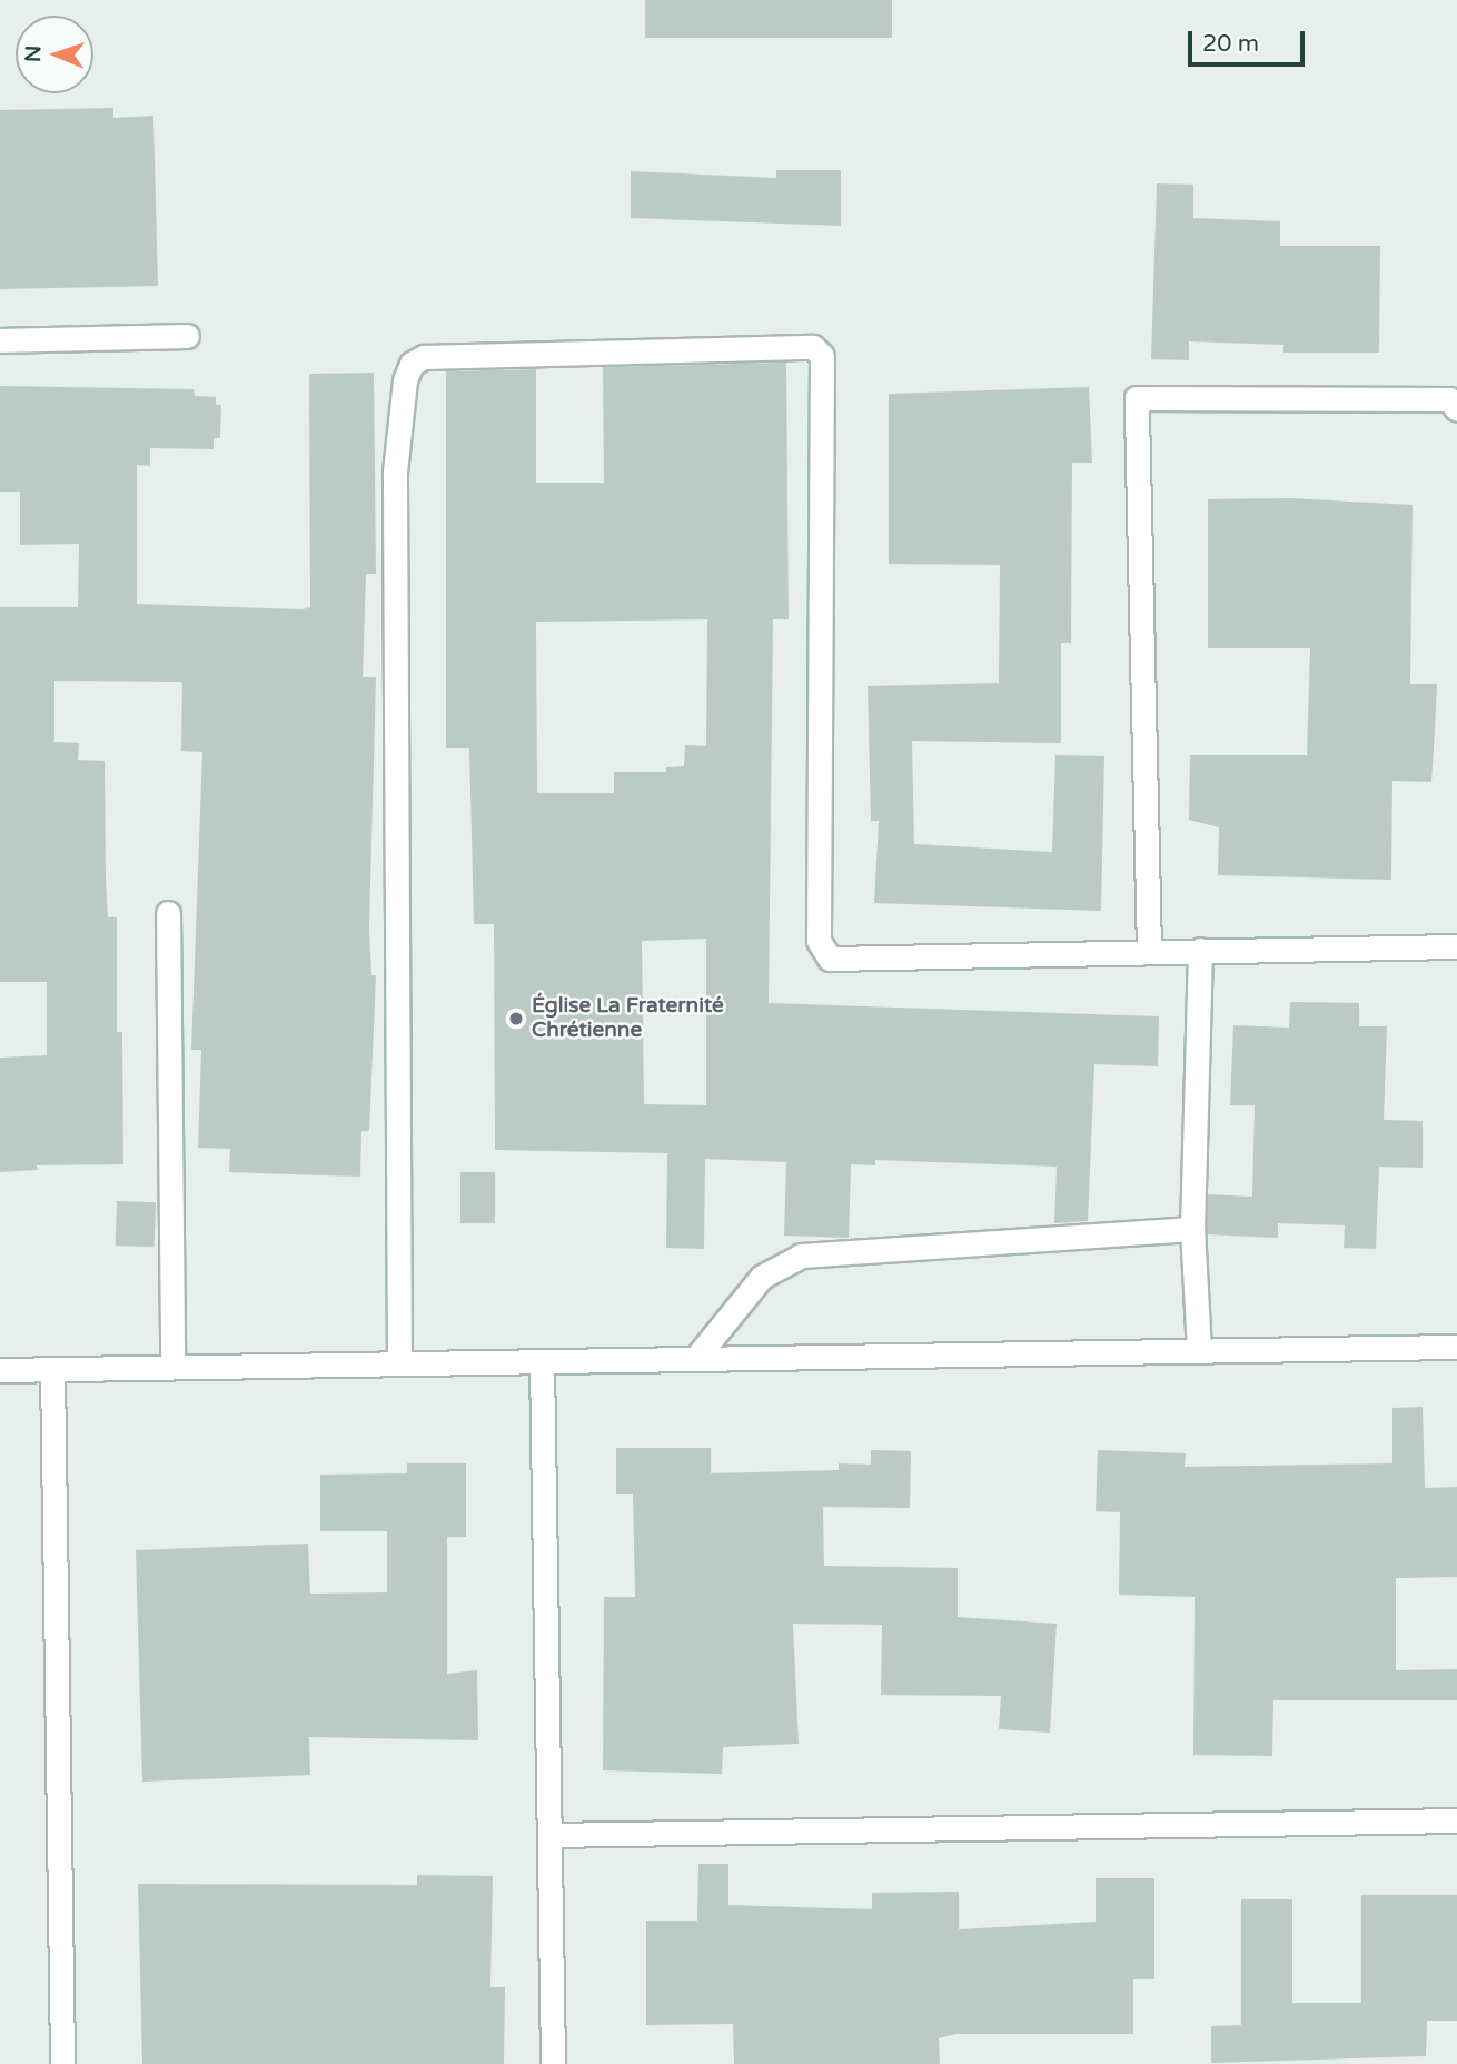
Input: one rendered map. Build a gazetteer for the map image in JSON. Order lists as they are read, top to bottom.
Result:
{
  "places": ["Église La Fraternité Chrétienne"],
  "scale_bar": "20 m",
  "north": "left"
}
